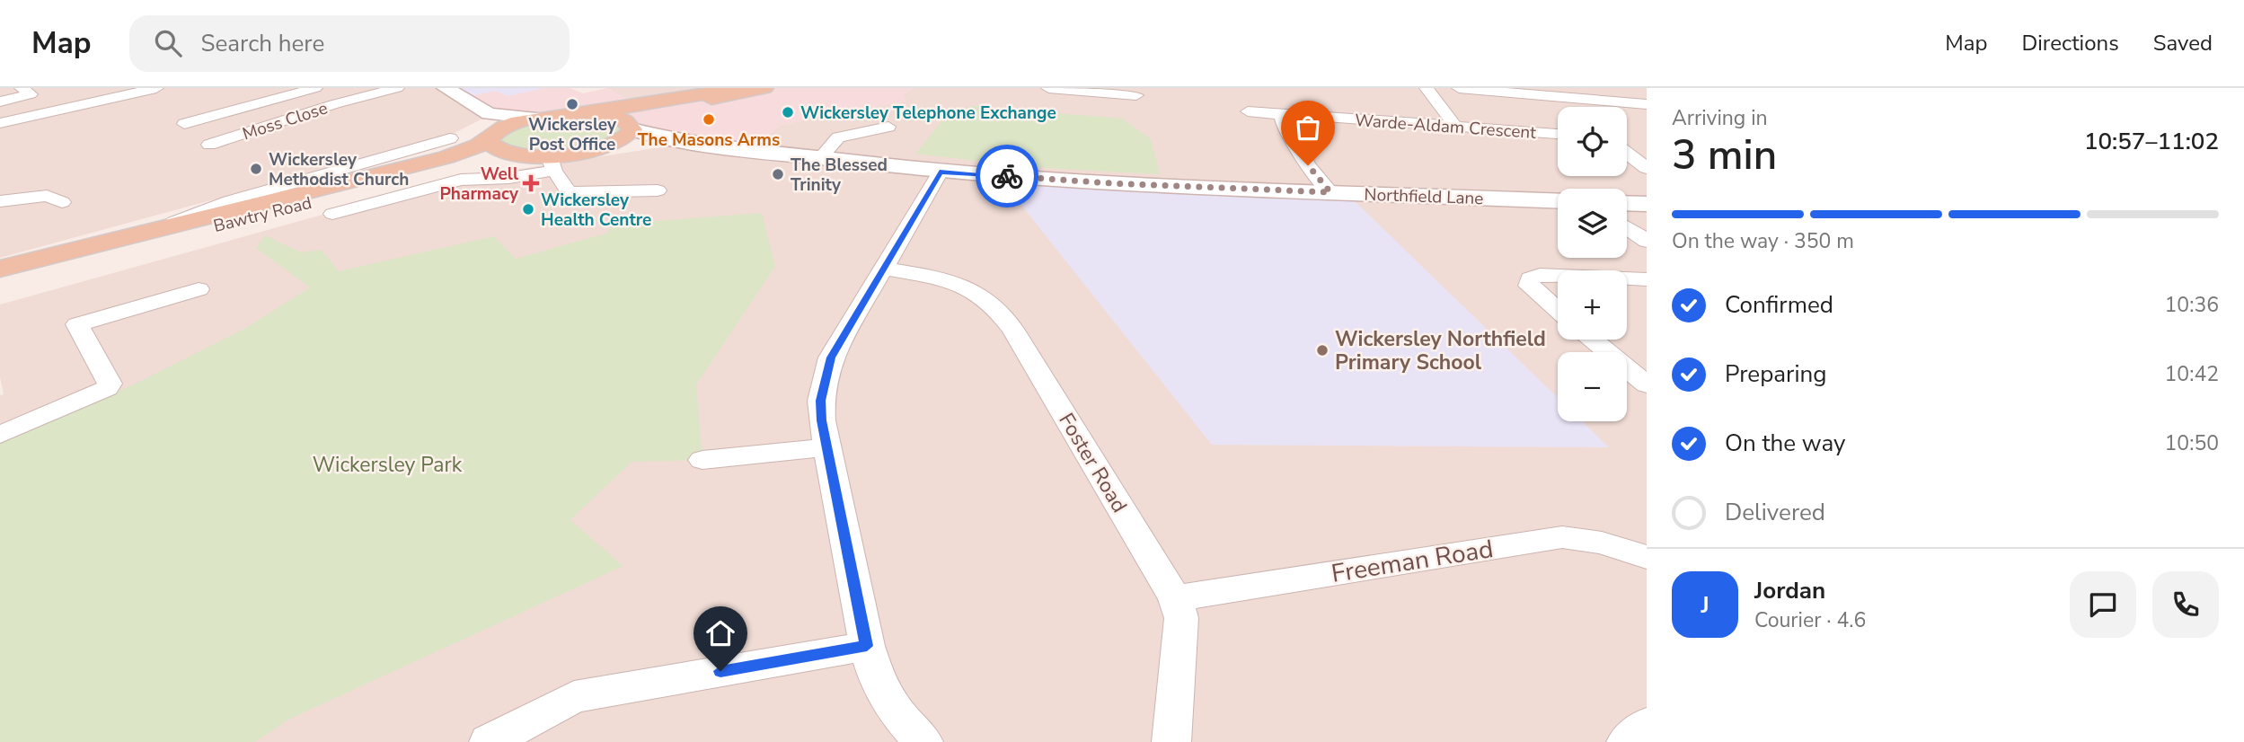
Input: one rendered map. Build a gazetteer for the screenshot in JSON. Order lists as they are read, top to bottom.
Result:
{
  "streets": {
    "main road": ["Bawtry Road"],
    "street": [
      "Moss Close",
      "Warde-Aldam Crescent",
      "Northfield Lane",
      "Foster Road",
      "Freeman Road"
    ]
  },
  "crossings": [
    ["Northfield Lane", "Bawtry Road"],
    ["Foster Road", "Freeman Road"]
  ],
  "parks": ["Wickersley Park"],
  "places": {
    "other": [
      "Wickersley Post Office",
      "Wickersley Telephone Exchange",
      "The Masons Arms",
      "Wickersley Methodist Church",
      "The Blessed Trinity",
      "Wickersley Health Centre",
      "Wickersley Northfield Primary School"
    ],
    "health": ["Well Pharmacy"]
  },
  "page": {
    "header": "Map",
    "search": "Search here",
    "nav": ["Map", "Directions", "Saved"],
    "heading": ["3 min", "Arriving in", "10:57–11:02"],
    "panel": ["Jordan", "Courier · 4.6"],
    "map_buttons": ["+", "−"],
    "bar": "On the way · 350 m",
    "list": [
      ["Confirmed", "10:36"],
      ["Preparing", "10:42"],
      ["On the way", "10:50"],
      "Delivered"
    ],
    "round": "J"
  }
}
